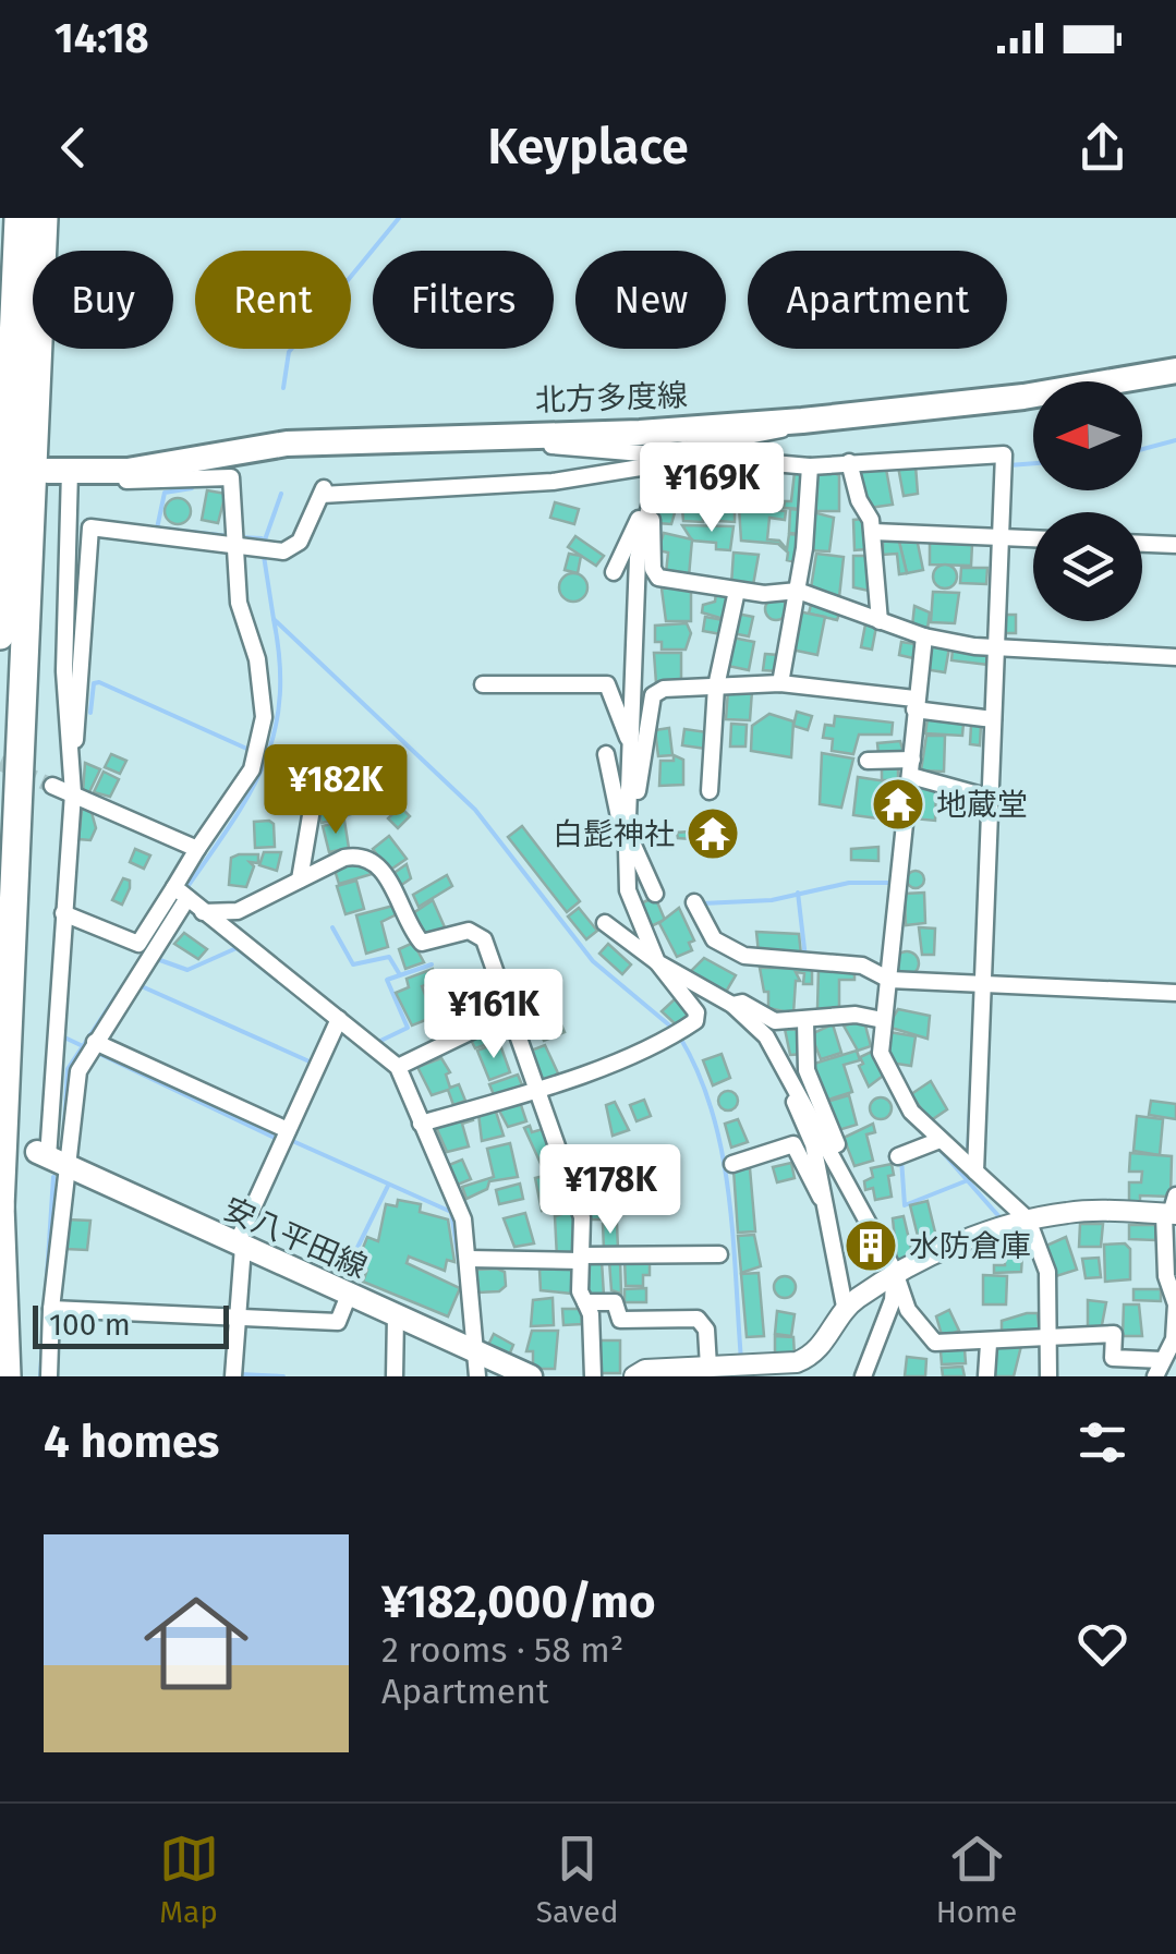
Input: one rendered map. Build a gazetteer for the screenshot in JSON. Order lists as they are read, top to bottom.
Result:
{
  "streets": {
    "main road": ["北方多度線", "安八平田線"]
  },
  "places": {
    "temple": ["地蔵堂", "白髭神社"],
    "building": ["水防倉庫"]
  },
  "scale_bar": "100 m",
  "north": "left",
  "page": {
    "status": "14:18",
    "header": "Keyplace",
    "chip": [
      "Buy",
      "Rent",
      "Filters",
      "New",
      "Apartment"
    ],
    "price": [
      "¥169K",
      "¥182K",
      "¥161K",
      "¥178K"
    ],
    "scale": "100 m",
    "heading": "4 homes",
    "list": [
      {
        "name": "¥182,000/mo",
        "note": "2 rooms · 58 m² · Apartment"
      }
    ],
    "tabs": ["Map", "Saved", "Home"]
  }
}
